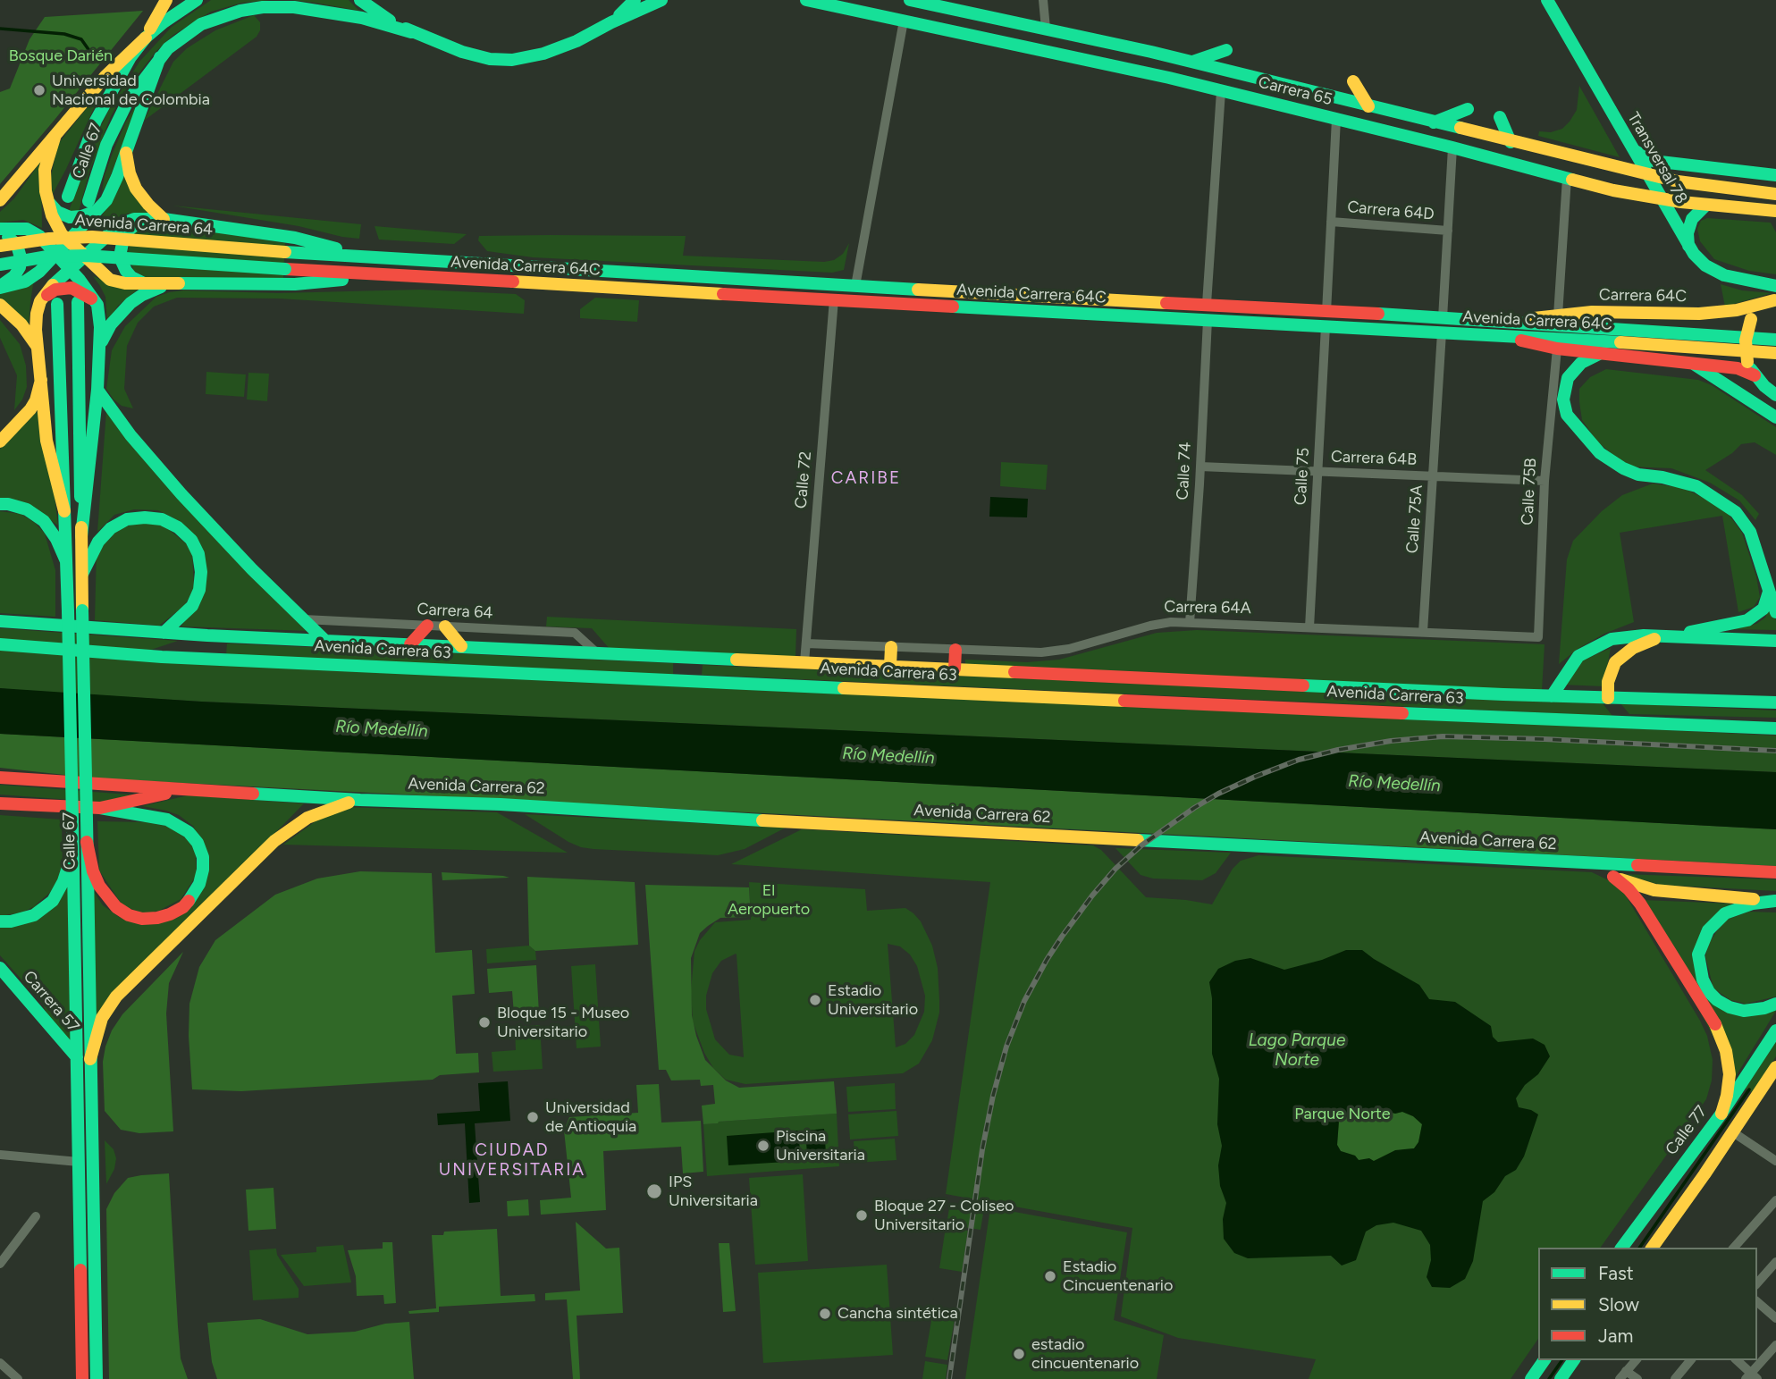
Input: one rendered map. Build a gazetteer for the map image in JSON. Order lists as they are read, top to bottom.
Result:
{
  "streets": {
    "main road": [
      "Carrera 65",
      "Calle 67",
      "Transversal 78",
      "Avenida Carrera 64",
      "Avenida Carrera 64C",
      "Carrera 64C",
      "Avenida Carrera 63",
      "Avenida Carrera 62",
      "Carrera 57",
      "Calle 77"
    ],
    "street": [
      "Carrera 64D",
      "Carrera 64B",
      "Calle 74",
      "Calle 75",
      "Calle 72",
      "Calle 75B",
      "Calle 75A",
      "Carrera 64A",
      "Carrera 64"
    ]
  },
  "crossings": [
    ["Carrera 65", "Transversal 78"],
    ["Calle 67", "Carrera 57"],
    ["Avenida Carrera 64", "Avenida Carrera 64C"],
    ["Avenida Carrera 64C", "Carrera 64C"],
    ["Avenida Carrera 64C", "Calle 74"],
    ["Avenida Carrera 64C", "Calle 75"],
    ["Avenida Carrera 64C", "Calle 72"],
    ["Avenida Carrera 64C", "Calle 75A"],
    ["Carrera 64B", "Calle 74"],
    ["Carrera 64B", "Calle 75"],
    ["Carrera 64B", "Calle 75B"],
    ["Carrera 64B", "Calle 75A"],
    ["Calle 74", "Carrera 64A"],
    ["Calle 75", "Carrera 64A"],
    ["Calle 72", "Carrera 64A"],
    ["Calle 72", "Avenida Carrera 63"],
    ["Calle 75B", "Carrera 64A"],
    ["Calle 75A", "Carrera 64A"],
    ["Carrera 64", "Avenida Carrera 63"]
  ],
  "districts": ["CARIBE", "CIUDAD UNIVERSITARIA"],
  "water": ["Río Medellín", "Lago Parque Norte"],
  "parks": ["Bosque Darién", "El Aeropuerto", "Parque Norte"],
  "places": [
    "Universidad Nacional de Colombia",
    "Estadio Universitario",
    "Bloque 15 - Museo Universitario",
    "Universidad de Antioquia",
    "Piscina Universitaria",
    "IPS Universitaria",
    "Bloque 27 - Coliseo Universitario",
    "Estadio Cincuentenario",
    "Cancha sintética",
    "estadio cincuentenario"
  ],
  "legend": ["Fast", "Slow", "Jam"]
}
